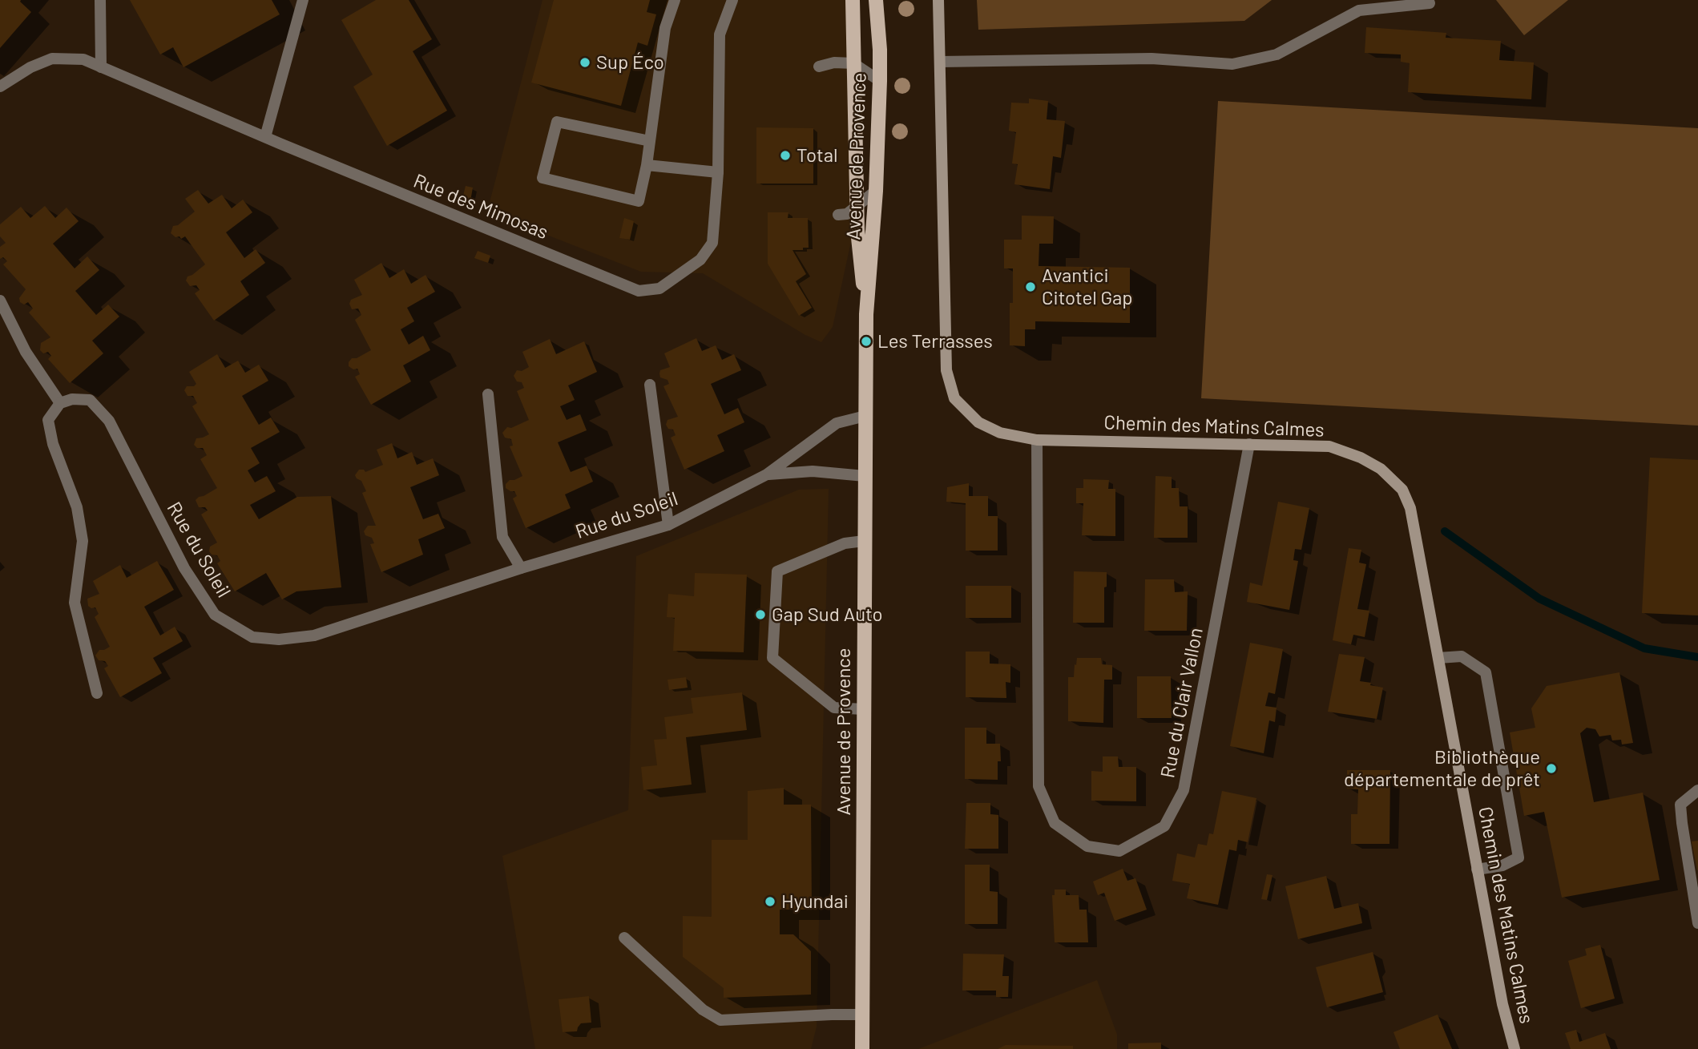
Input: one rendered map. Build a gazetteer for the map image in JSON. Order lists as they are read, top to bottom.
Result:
{
  "streets": {
    "main road": ["Avenue de Provence"],
    "street": [
      "Rue des Mimosas",
      "Chemin des Matins Calmes",
      "Rue du Soleil",
      "Rue du Clair Vallon"
    ]
  },
  "crossings": [
    ["Avenue de Provence", "Rue du Soleil"],
    ["Chemin des Matins Calmes", "Rue du Clair Vallon"]
  ],
  "places": [
    "Sup Éco",
    "Total",
    "Avantici Citotel Gap",
    "Les Terrasses",
    "Gap Sud Auto",
    "Bibliothèque départementale de prêt",
    "Hyundai"
  ]
}
